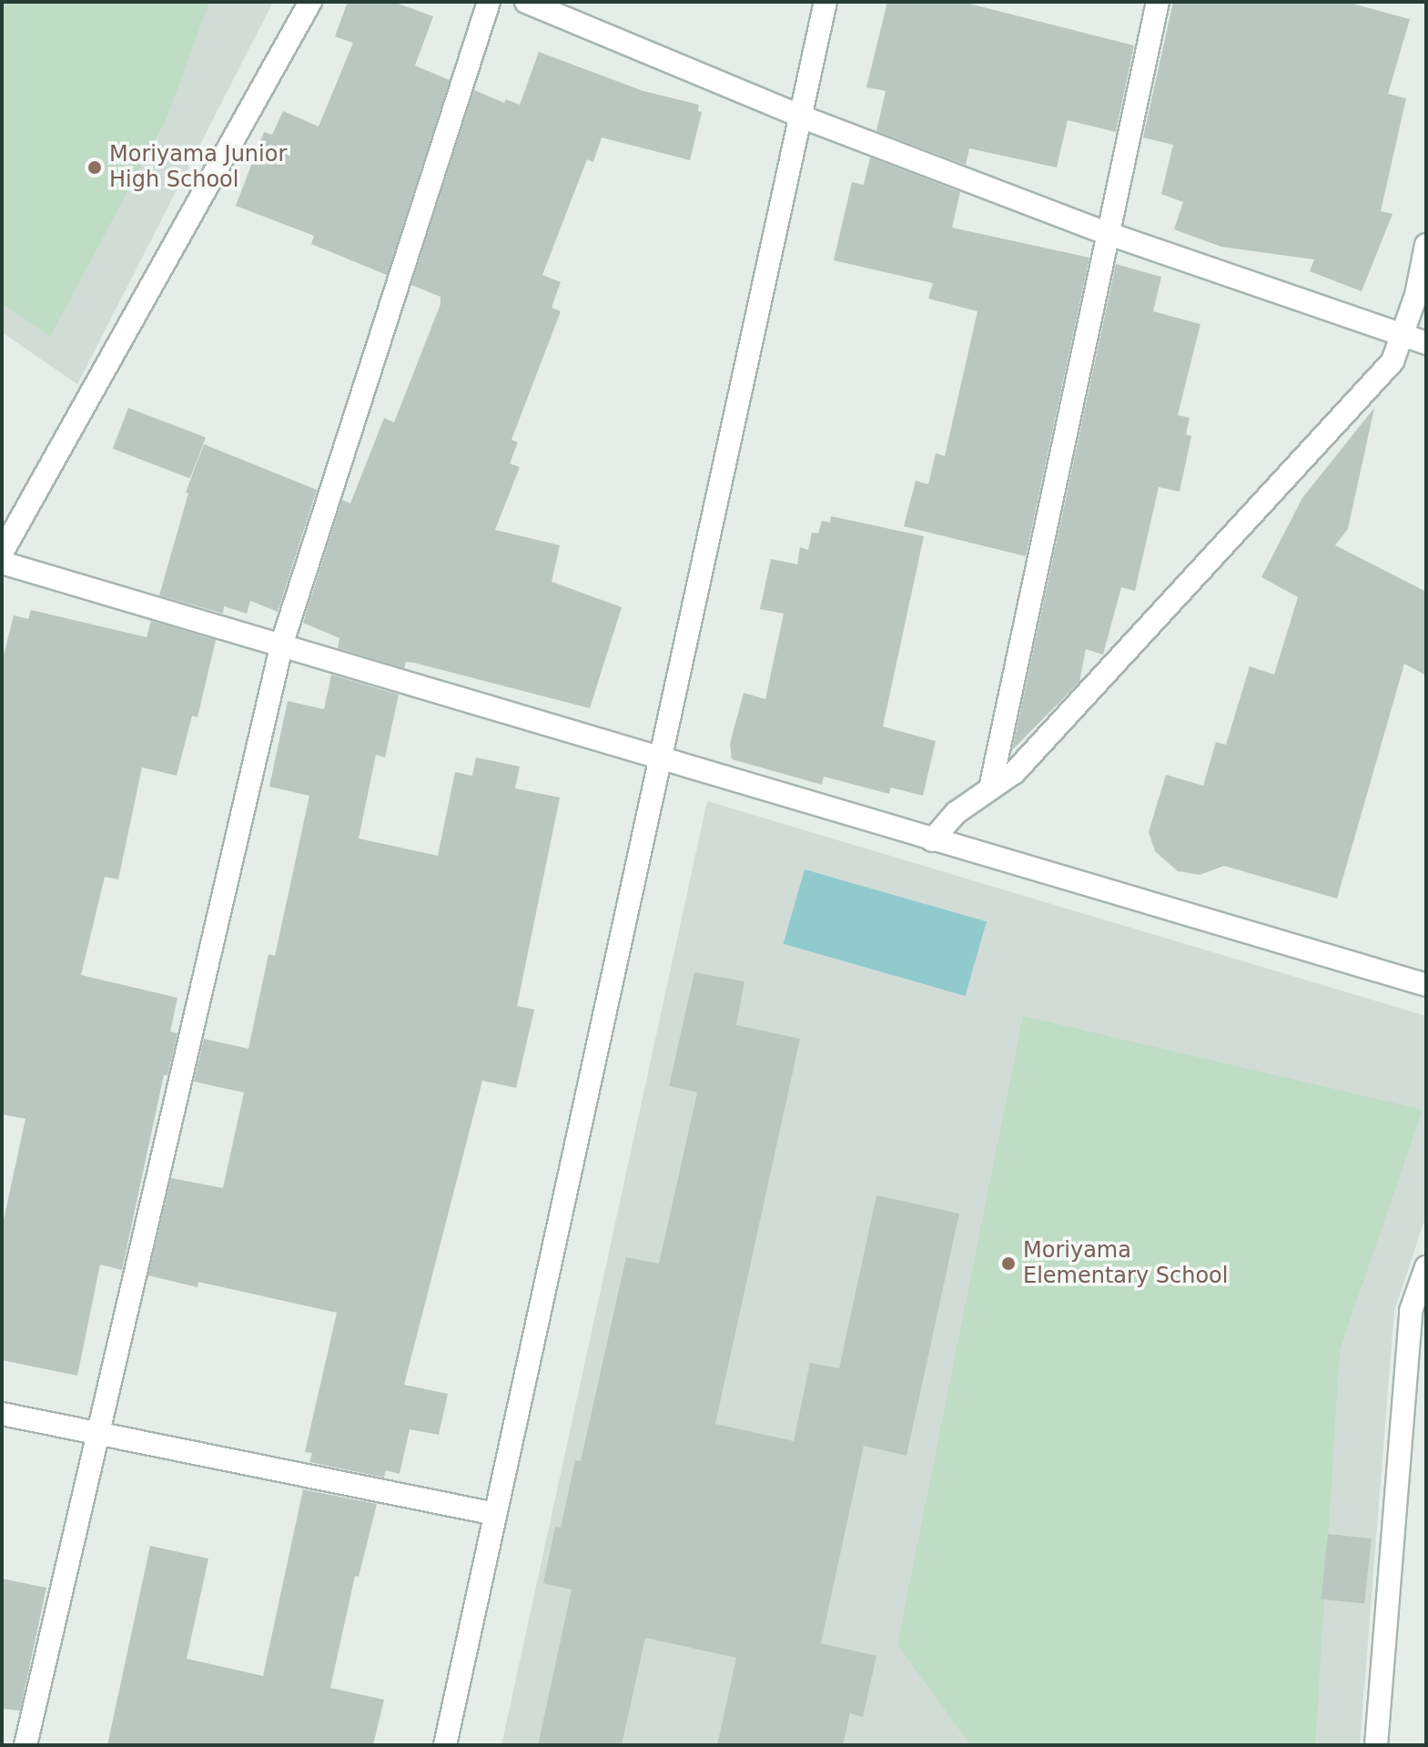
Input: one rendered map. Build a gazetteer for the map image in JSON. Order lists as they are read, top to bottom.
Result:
{
  "places": ["Moriyama Junior High School", "Moriyama Elementary School"]
}
